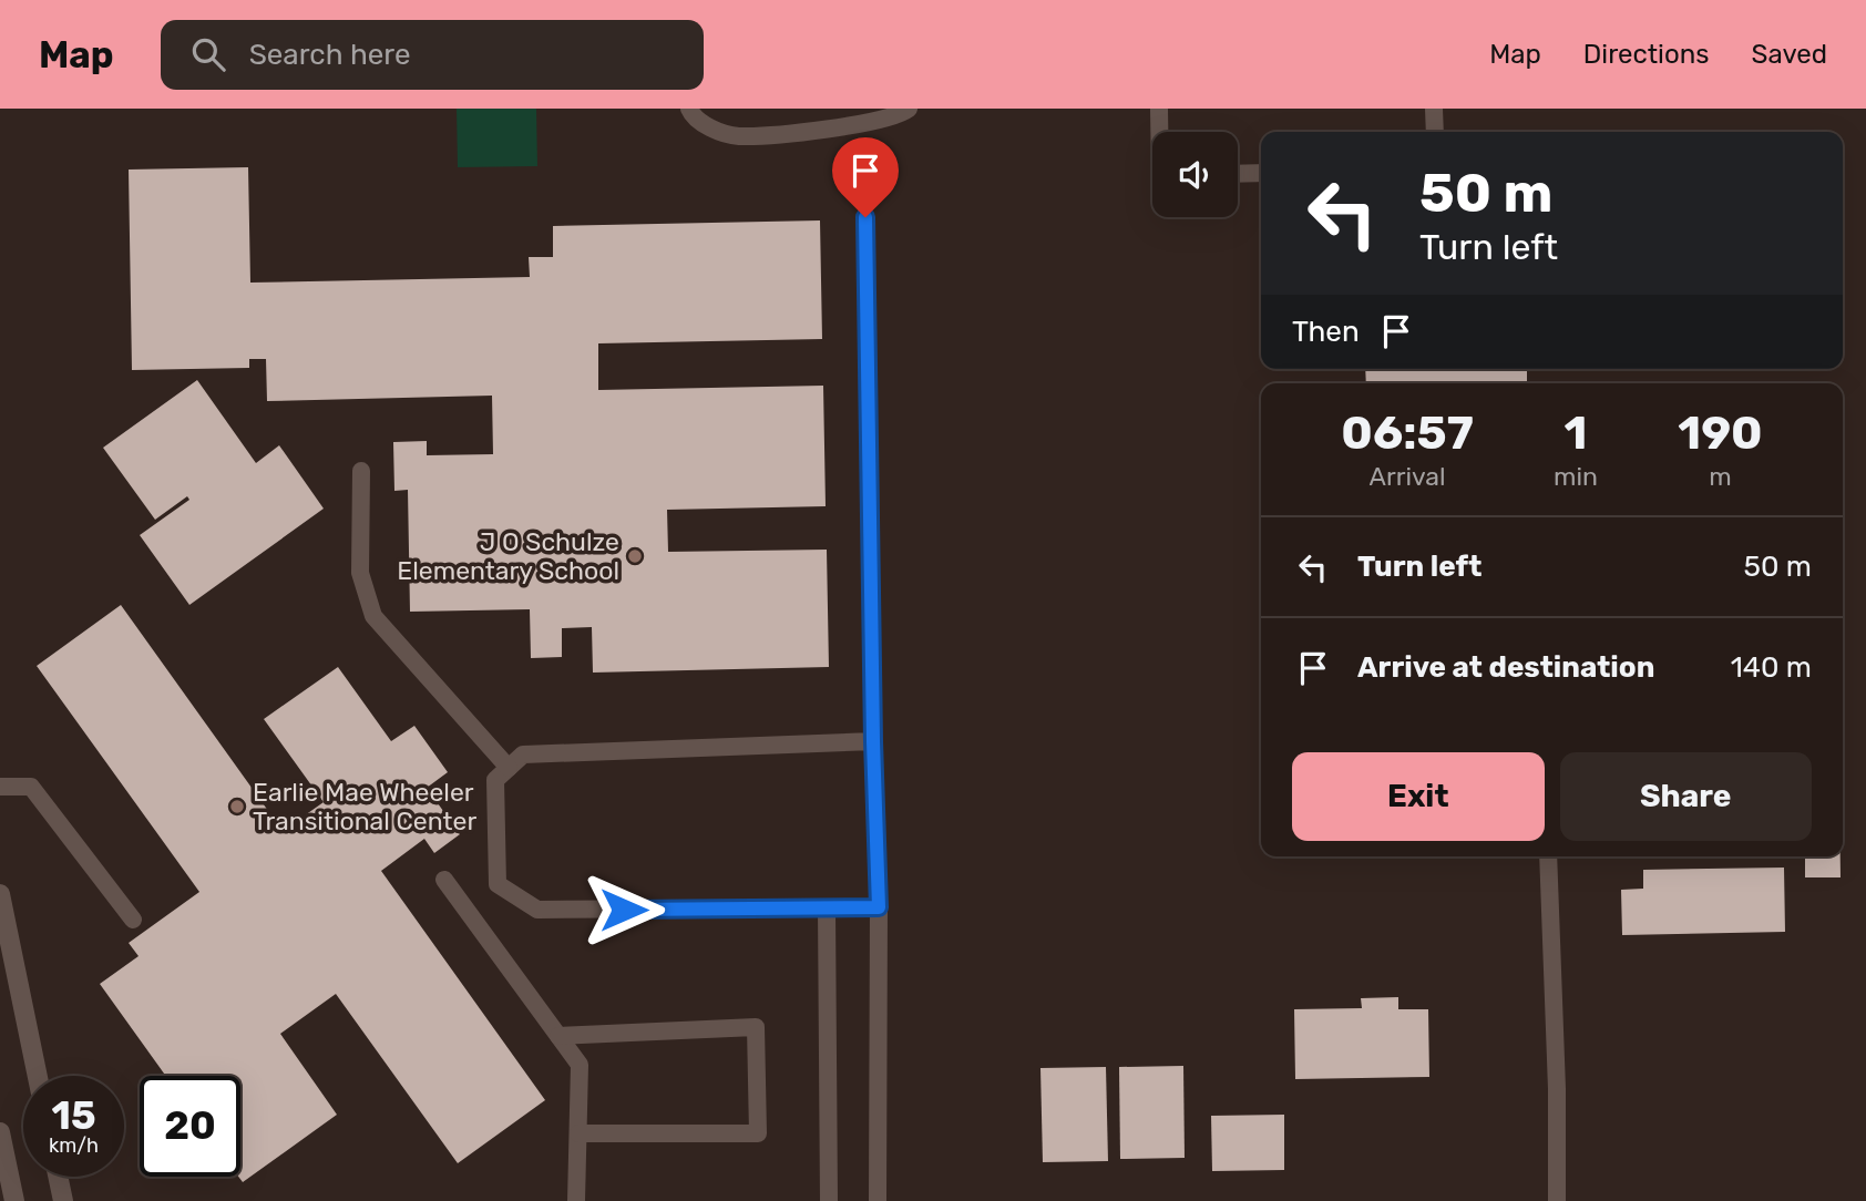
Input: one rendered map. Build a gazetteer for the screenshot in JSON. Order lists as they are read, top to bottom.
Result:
{
  "places": ["J O Schulze Elementary School", "Earlie Mae Wheeler Transitional Center"],
  "page": {
    "header": "Map",
    "search": "Search here",
    "nav": ["Map", "Directions", "Saved"],
    "turn": ["50 m", "Turn left"],
    "then": "Then",
    "eta": [
      "06:57",
      "Arrival",
      "1",
      "min",
      "190",
      "m"
    ],
    "list": [
      {
        "name": "Turn left",
        "value": "50 m"
      },
      {
        "name": "Arrive at destination",
        "value": "140 m"
      }
    ],
    "buttons": ["Exit", "Share"],
    "speed": "15 km/h",
    "limit": "20"
  }
}
